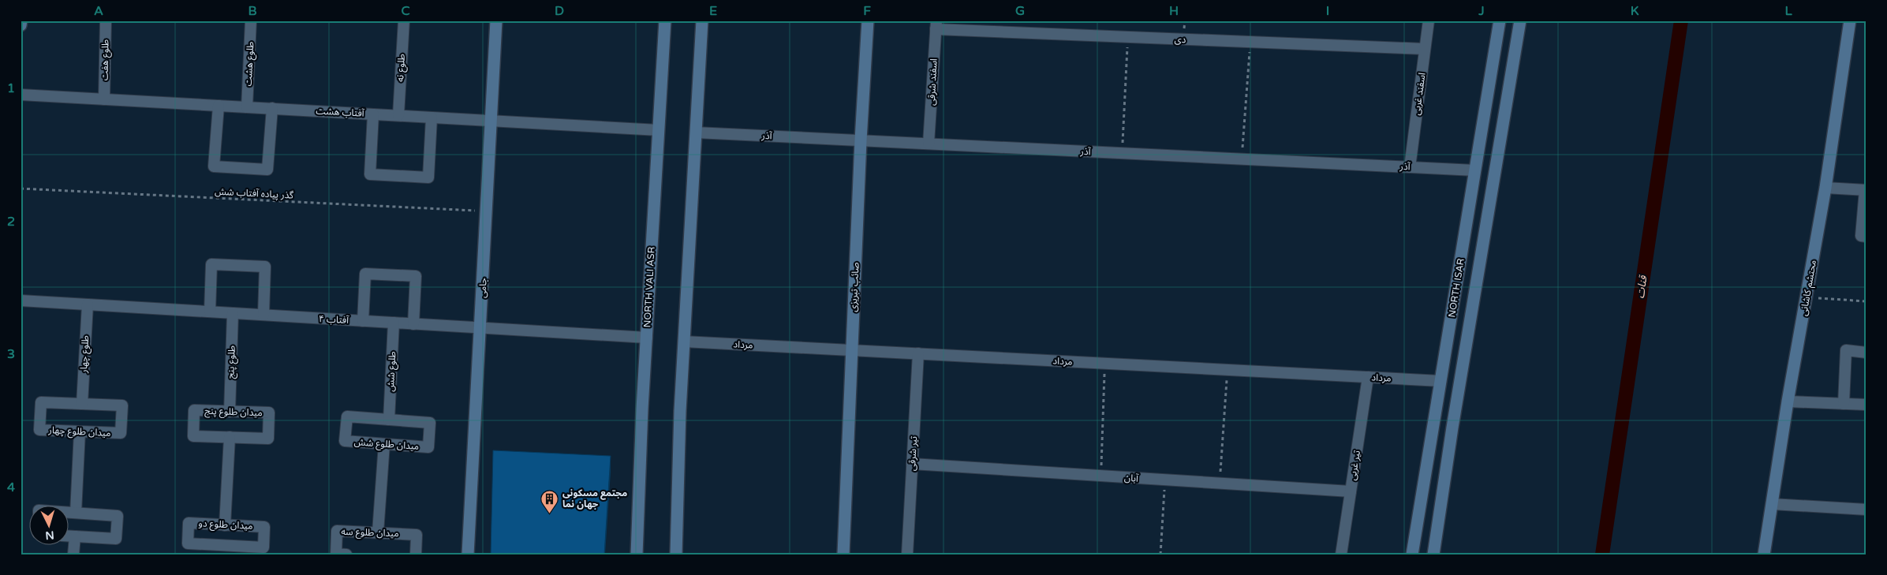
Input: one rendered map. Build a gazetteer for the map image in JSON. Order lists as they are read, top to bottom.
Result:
{
  "streets": {
    "main road": [
      "NORTH VALI ASR",
      "صائب تبریزی",
      "جامی",
      "NORTH ISAR",
      "محتشم کاشانی"
    ],
    "street": [
      "دی",
      "طلوع هفت",
      "طلوع هشت",
      "طلوع نه",
      "اسفند شرقی",
      "اسفند غربی",
      "آفتاب هشت",
      "آذر",
      "آفتاب ۴",
      "مرداد",
      "طلوع چهار",
      "طلوع پنج",
      "طلوع شش",
      "میدان طلوع پنج",
      "میدان طلوع چهار",
      "میدان طلوع شش",
      "تیر شرقی",
      "تیر غربی",
      "آبان",
      "میدان طلوع دو",
      "میدان طلوع سه"
    ],
    "path": ["گذر پیاده آفتاب شش"]
  },
  "crossings": [
    ["دی", "اسفند شرقی"],
    ["دی", "اسفند غربی"],
    ["طلوع هفت", "آفتاب هشت"],
    ["طلوع هشت", "آفتاب هشت"],
    ["طلوع نه", "آفتاب هشت"],
    ["اسفند شرقی", "آذر"],
    ["اسفند غربی", "آذر"],
    ["آفتاب هشت", "NORTH VALI ASR"],
    ["آفتاب هشت", "جامی"],
    ["آذر", "صائب تبریزی"],
    ["آذر", "NORTH ISAR"],
    ["گذر پیاده آفتاب شش", "جامی"],
    ["NORTH VALI ASR", "آفتاب ۴"],
    ["صائب تبریزی", "مرداد"],
    ["جامی", "آفتاب ۴"],
    ["NORTH ISAR", "مرداد"],
    ["آفتاب ۴", "طلوع چهار"],
    ["آفتاب ۴", "طلوع پنج"],
    ["آفتاب ۴", "طلوع شش"],
    ["مرداد", "تیر شرقی"],
    ["مرداد", "تیر غربی"],
    ["طلوع چهار", "میدان طلوع چهار"],
    ["طلوع پنج", "میدان طلوع پنج"],
    ["طلوع شش", "میدان طلوع شش"],
    ["تیر شرقی", "آبان"],
    ["تیر غربی", "آبان"]
  ],
  "water": ["قنات"],
  "places": {
    "building": ["مجتمع مسکونی جهان نما"]
  },
  "north": "bottom",
  "grid": {
    "columns": [
      "A",
      "B",
      "C",
      "D",
      "E",
      "F",
      "G",
      "H",
      "I",
      "J",
      "K",
      "L"
    ],
    "rows": [
      "1",
      "2",
      "3",
      "4"
    ]
  }
}
